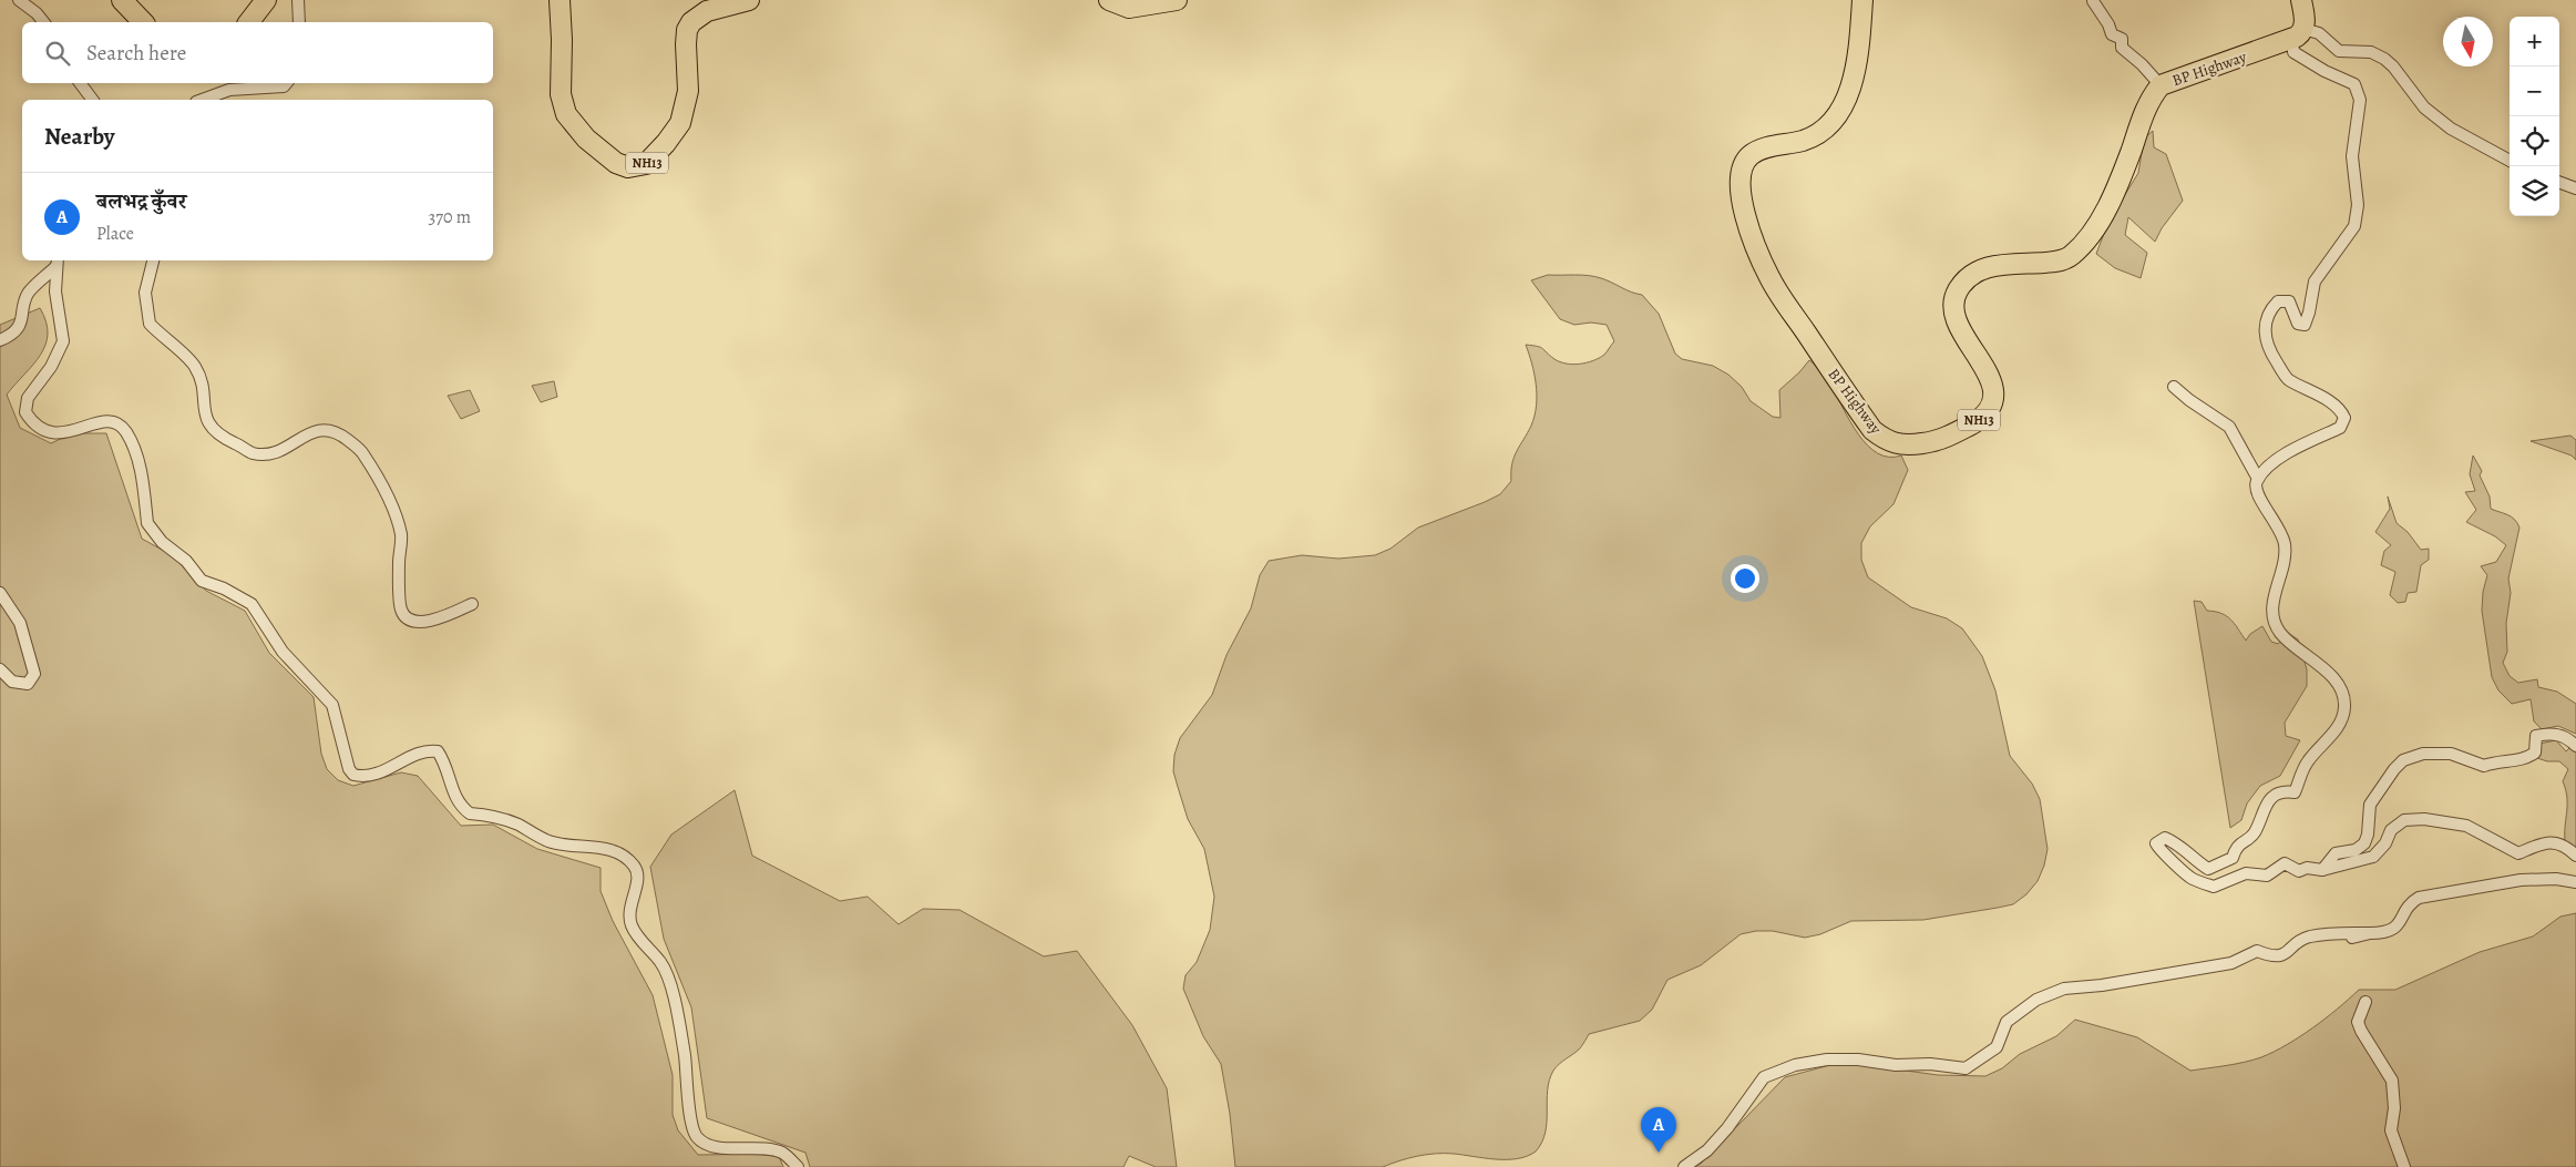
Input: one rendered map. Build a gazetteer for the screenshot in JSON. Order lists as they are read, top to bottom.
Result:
{
  "streets": {
    "highway": ["BP Highway", "NH13"]
  },
  "north": "bottom",
  "page": {
    "map_buttons": ["+", "−"],
    "search": "Search here",
    "heading": "Nearby",
    "list": [
      {
        "mark": "A",
        "name": "बलभद्र कुँवर",
        "note": "Place",
        "value": "370 m"
      }
    ],
    "pins": "A"
  }
}
